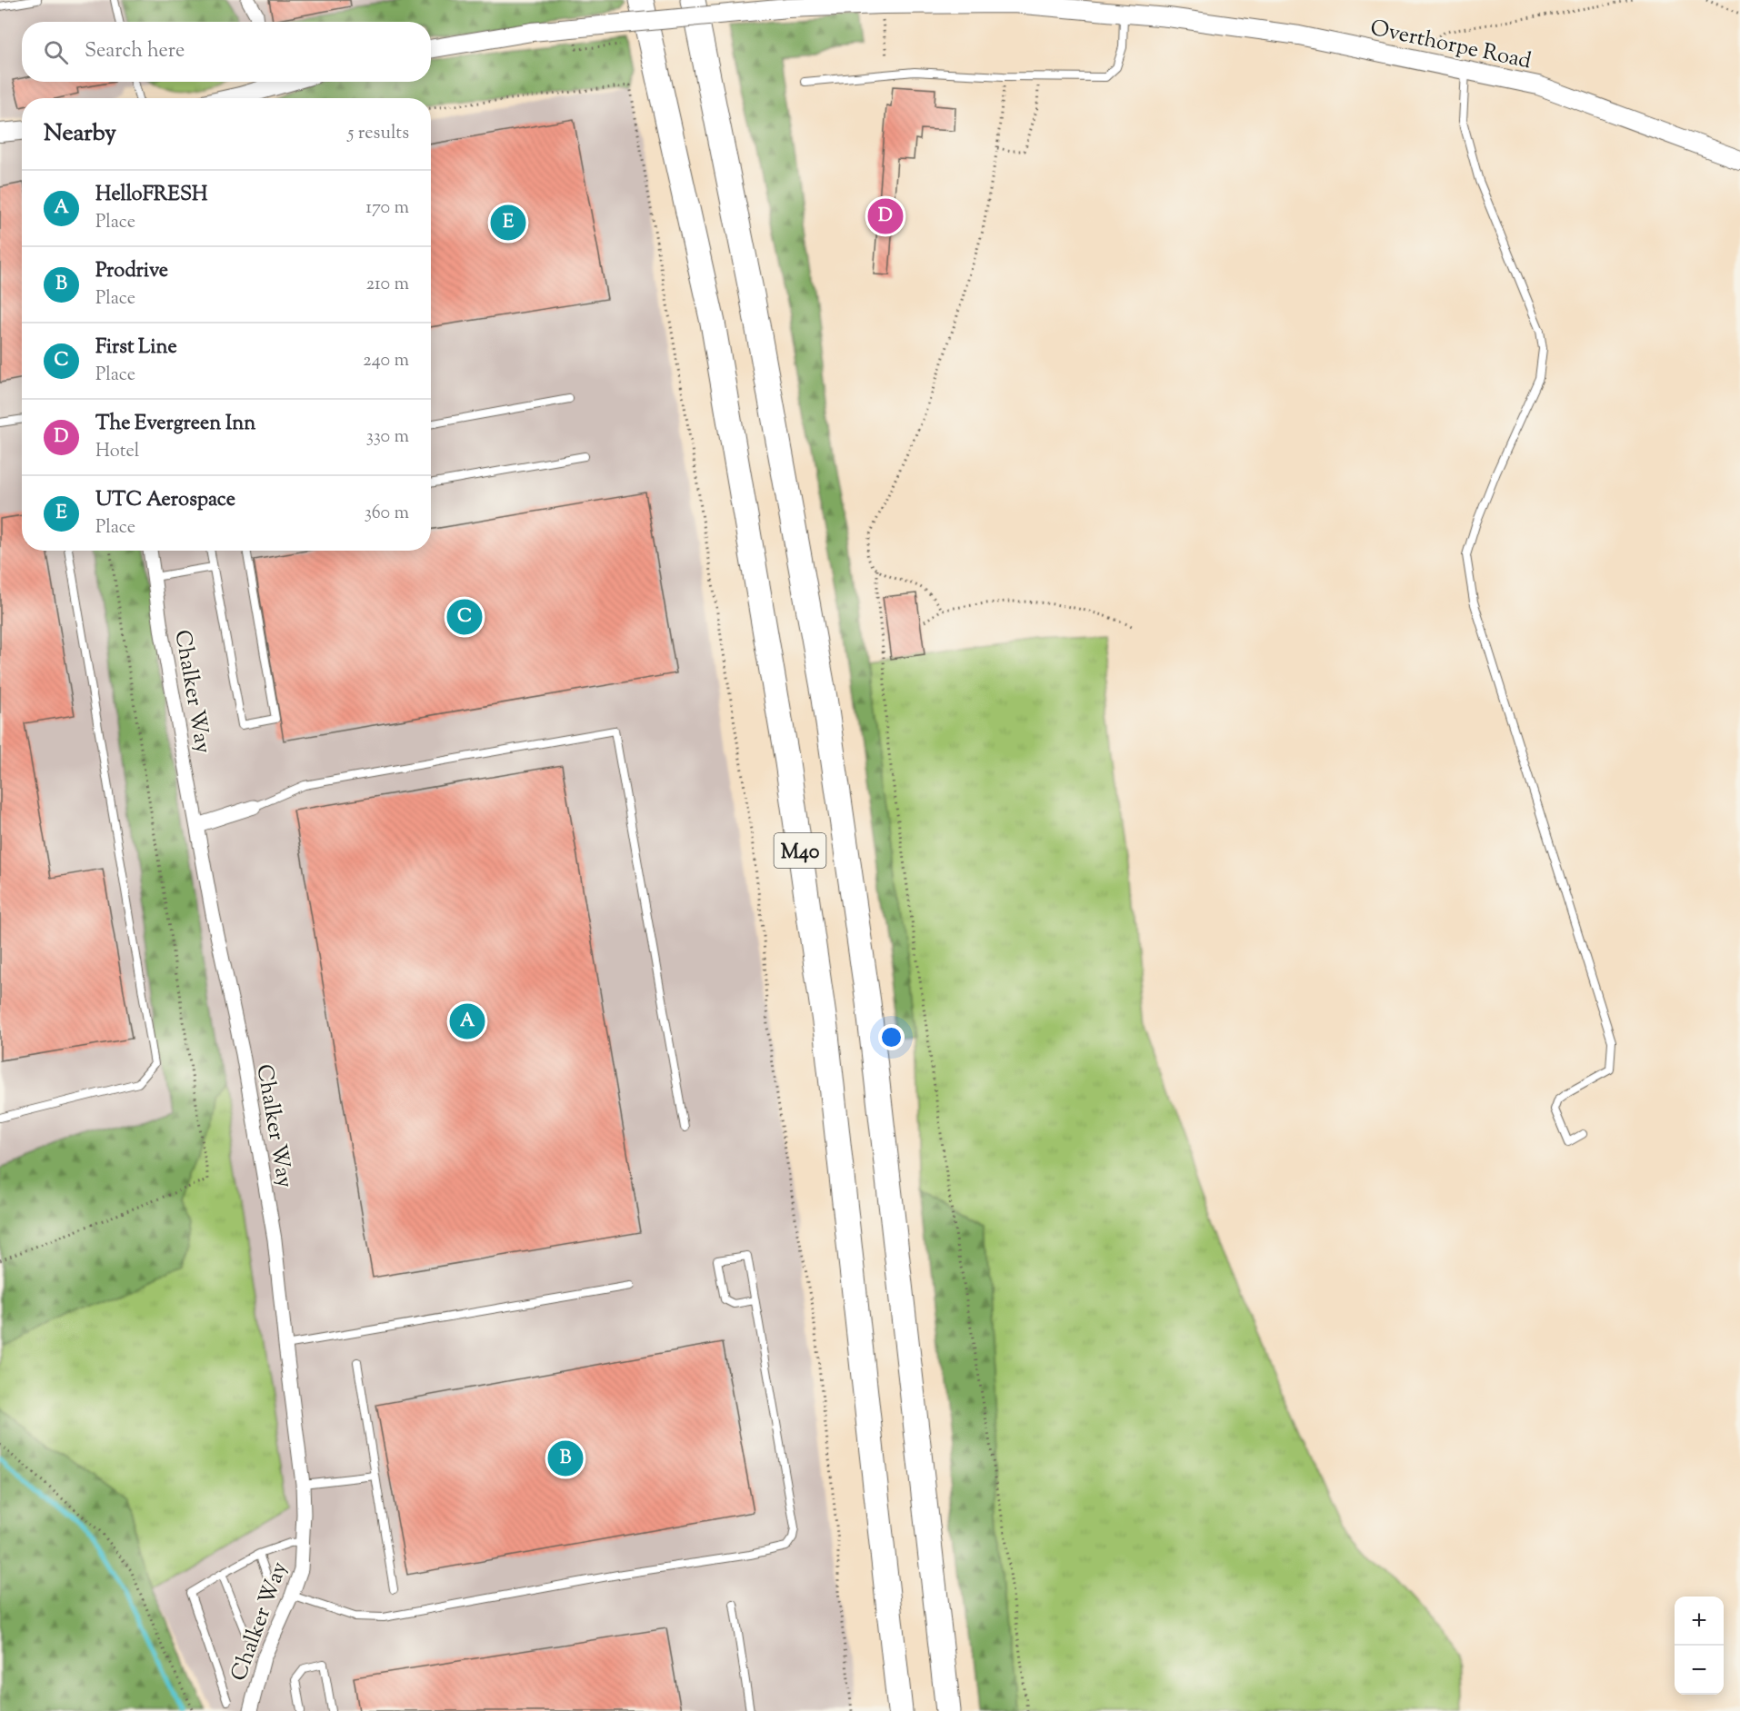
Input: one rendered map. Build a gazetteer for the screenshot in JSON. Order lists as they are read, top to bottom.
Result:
{
  "streets": {
    "highway": ["M40"],
    "street": ["Overthorpe Road", "Chalker Way"]
  },
  "page": {
    "search": "Search here",
    "heading": ["Nearby", "5 results"],
    "list": [
      {
        "mark": "A",
        "name": "HelloFRESH",
        "note": "Place",
        "value": "170 m"
      },
      {
        "mark": "B",
        "name": "Prodrive",
        "note": "Place",
        "value": "210 m"
      },
      {
        "mark": "C",
        "name": "First Line",
        "note": "Place",
        "value": "240 m"
      },
      {
        "mark": "D",
        "name": "The Evergreen Inn",
        "note": "Hotel",
        "value": "330 m"
      },
      {
        "mark": "E",
        "name": "UTC Aerospace",
        "note": "Place",
        "value": "360 m"
      }
    ],
    "pins": [
      "D",
      "E",
      "C",
      "A",
      "B"
    ],
    "map_buttons": ["+", "−"]
  }
}
